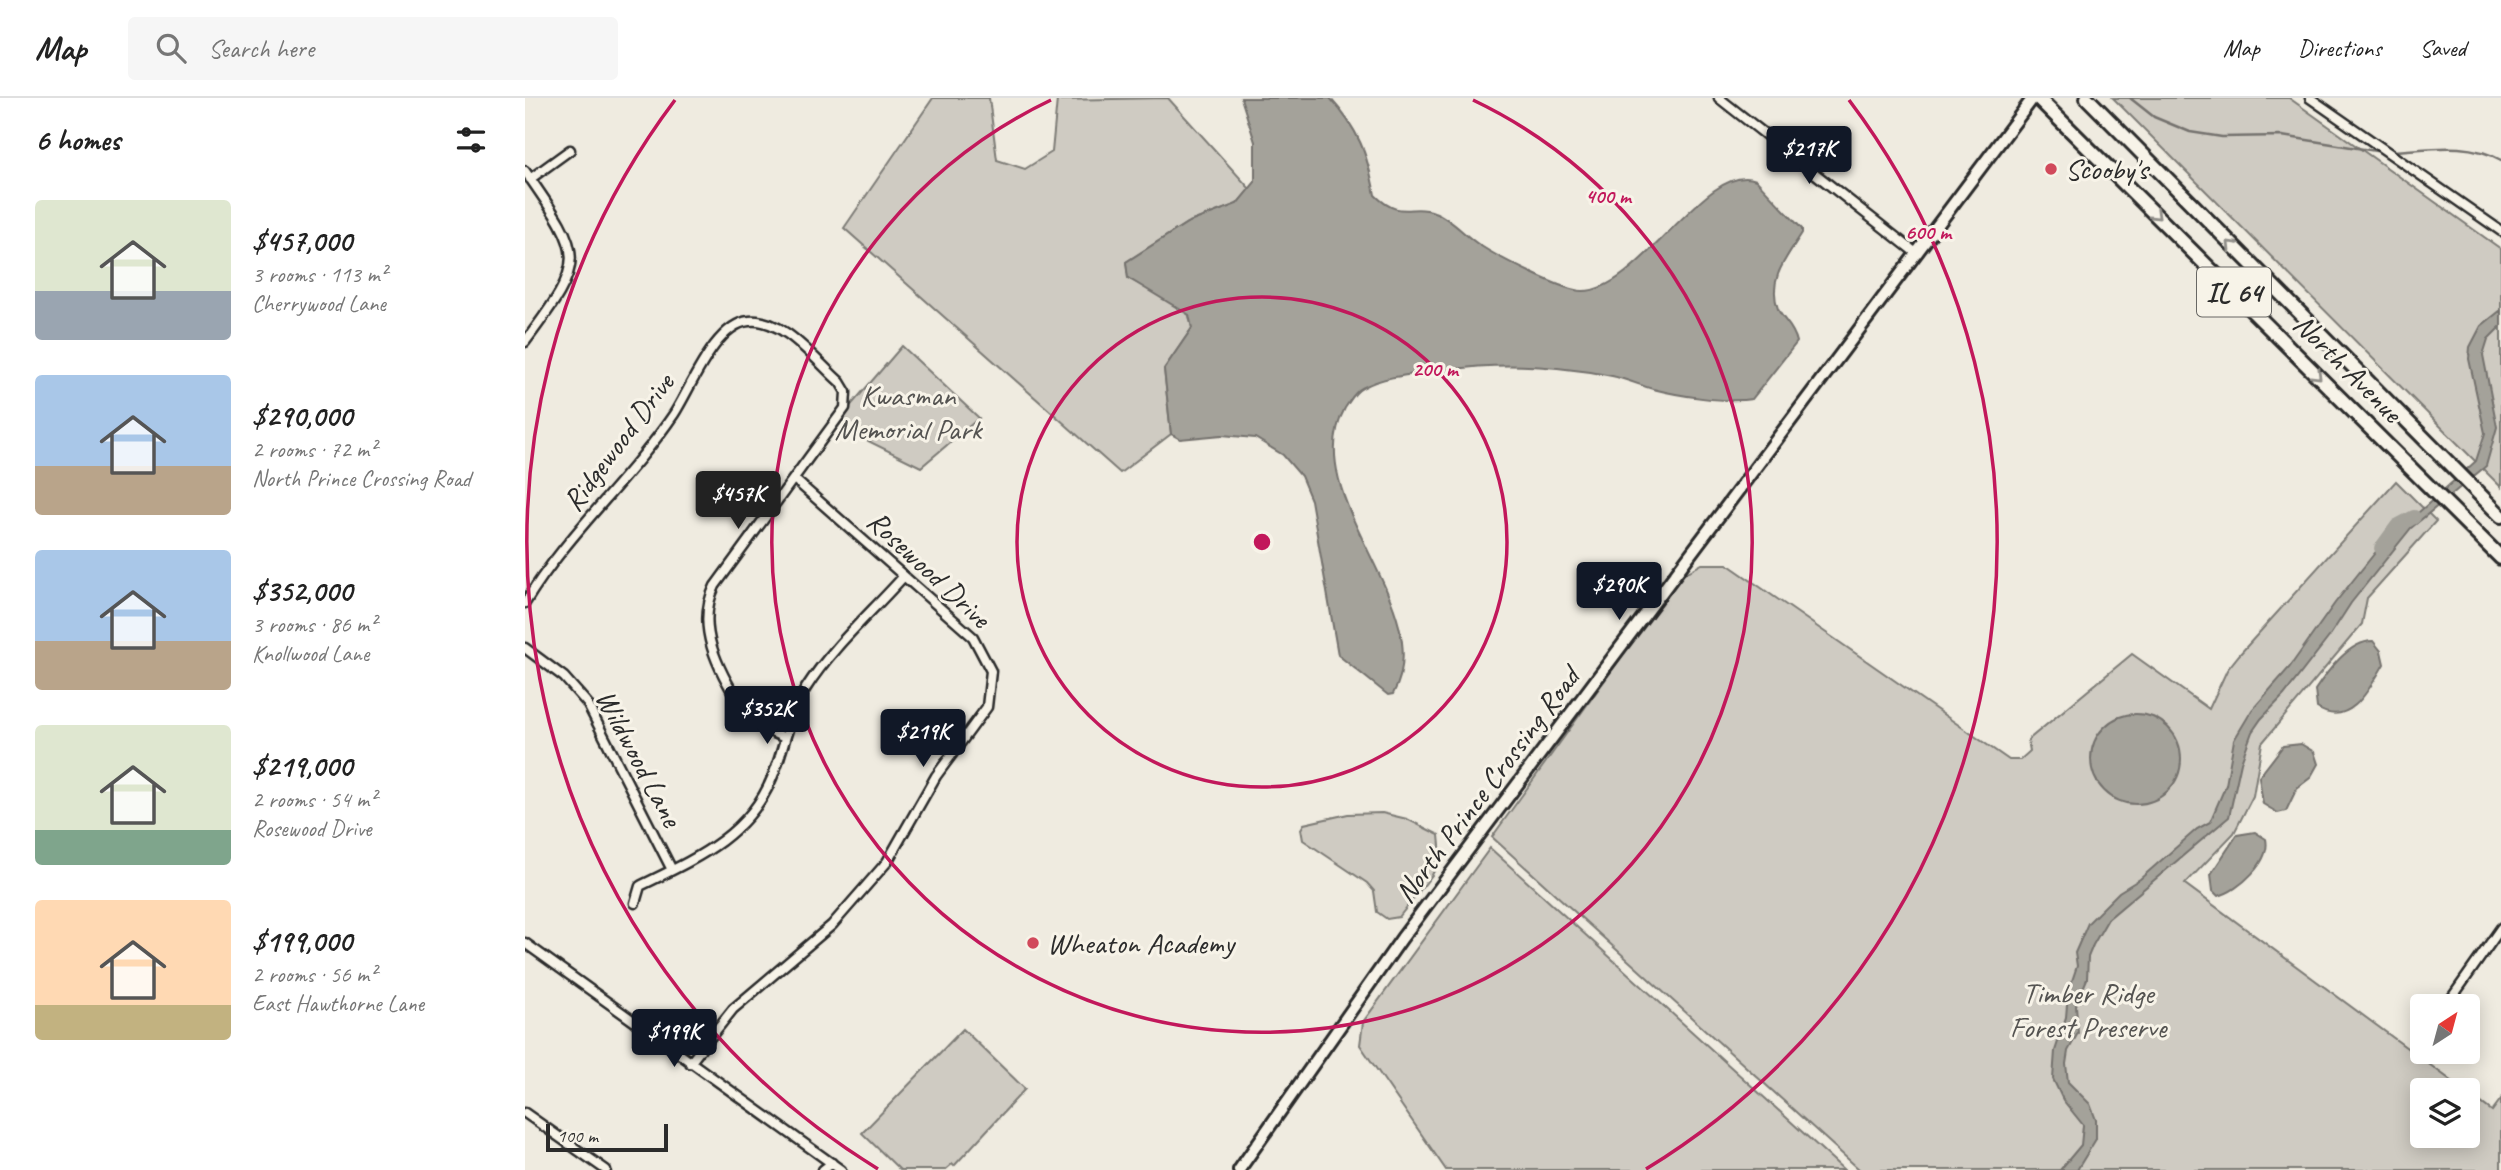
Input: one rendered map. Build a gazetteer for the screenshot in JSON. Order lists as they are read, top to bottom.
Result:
{
  "streets": {
    "main road": ["IL 64", "North Avenue"],
    "street": [
      "Ridgewood Drive",
      "Rosewood Drive",
      "Wildwood Lane",
      "North Prince Crossing Road"
    ]
  },
  "crossings": [
    ["North Avenue", "North Prince Crossing Road"],
    ["Ridgewood Drive", "Rosewood Drive"]
  ],
  "parks": ["Kwasman Memorial Park", "Timber Ridge Forest Preserve"],
  "places": ["Scooby's", "Wheaton Academy"],
  "scale_bar": "100 m",
  "north": "top right",
  "page": {
    "header": "Map",
    "search": "Search here",
    "nav": ["Map", "Directions", "Saved"],
    "heading": "6 homes",
    "price": [
      "$217K",
      "$457K",
      "$290K",
      "$352K",
      "$219K",
      "$199K"
    ],
    "list": [
      {
        "name": "$457,000",
        "note": "3 rooms · 113 m² · Cherrywood Lane"
      },
      {
        "name": "$290,000",
        "note": "2 rooms · 72 m² · North Prince Crossing Road"
      },
      {
        "name": "$352,000",
        "note": "3 rooms · 86 m² · Knollwood Lane"
      },
      {
        "name": "$219,000",
        "note": "2 rooms · 54 m² · Rosewood Drive"
      },
      {
        "name": "$199,000",
        "note": "2 rooms · 56 m² · East Hawthorne Lane"
      }
    ],
    "scale": "100 m"
  },
  "rings": ["400 m", "600 m", "200 m"]
}
